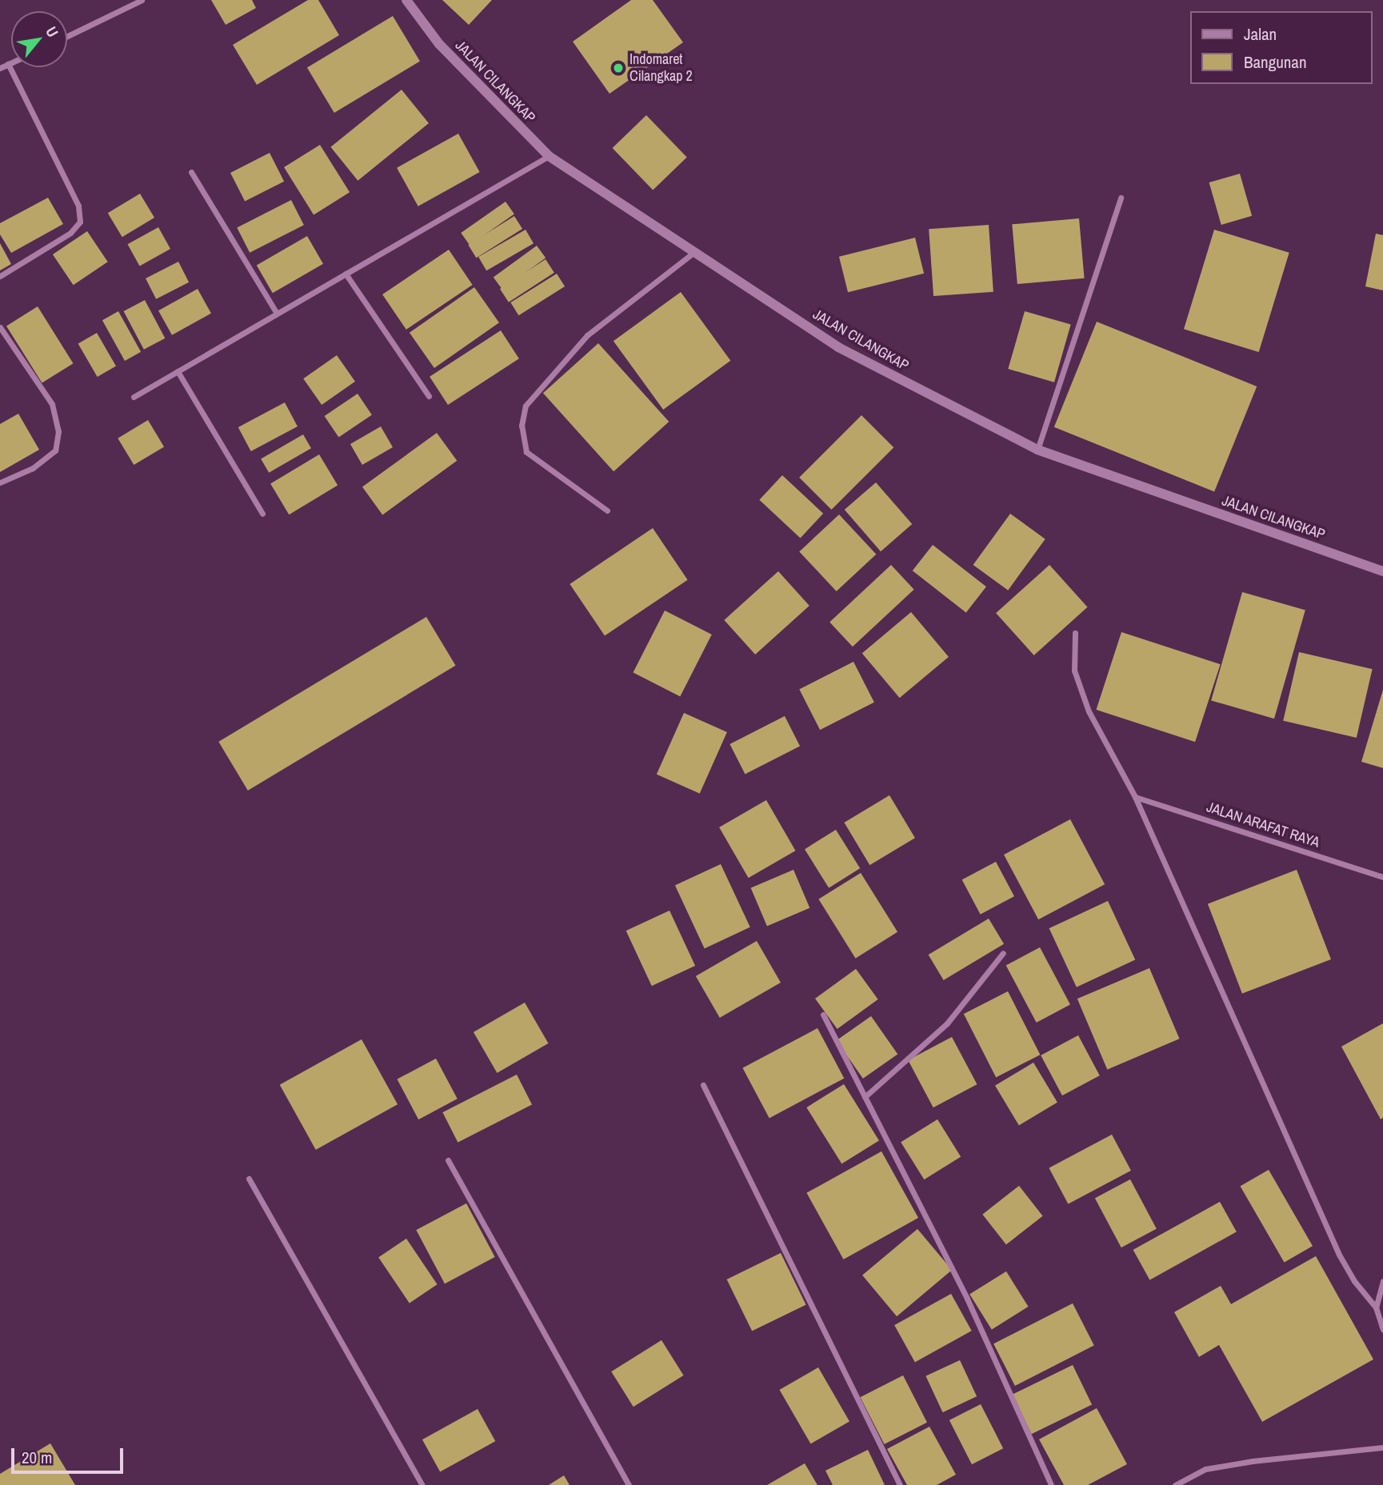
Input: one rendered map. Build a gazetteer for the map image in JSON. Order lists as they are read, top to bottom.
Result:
{
  "streets": {
    "street": ["JALAN CILANGKAP", "JALAN ARAFAT RAYA"]
  },
  "places": ["Indomaret Cilangkap 2"],
  "legend": ["Jalan", "Bangunan"],
  "scale_bar": "20 m",
  "north": "top right"
}
